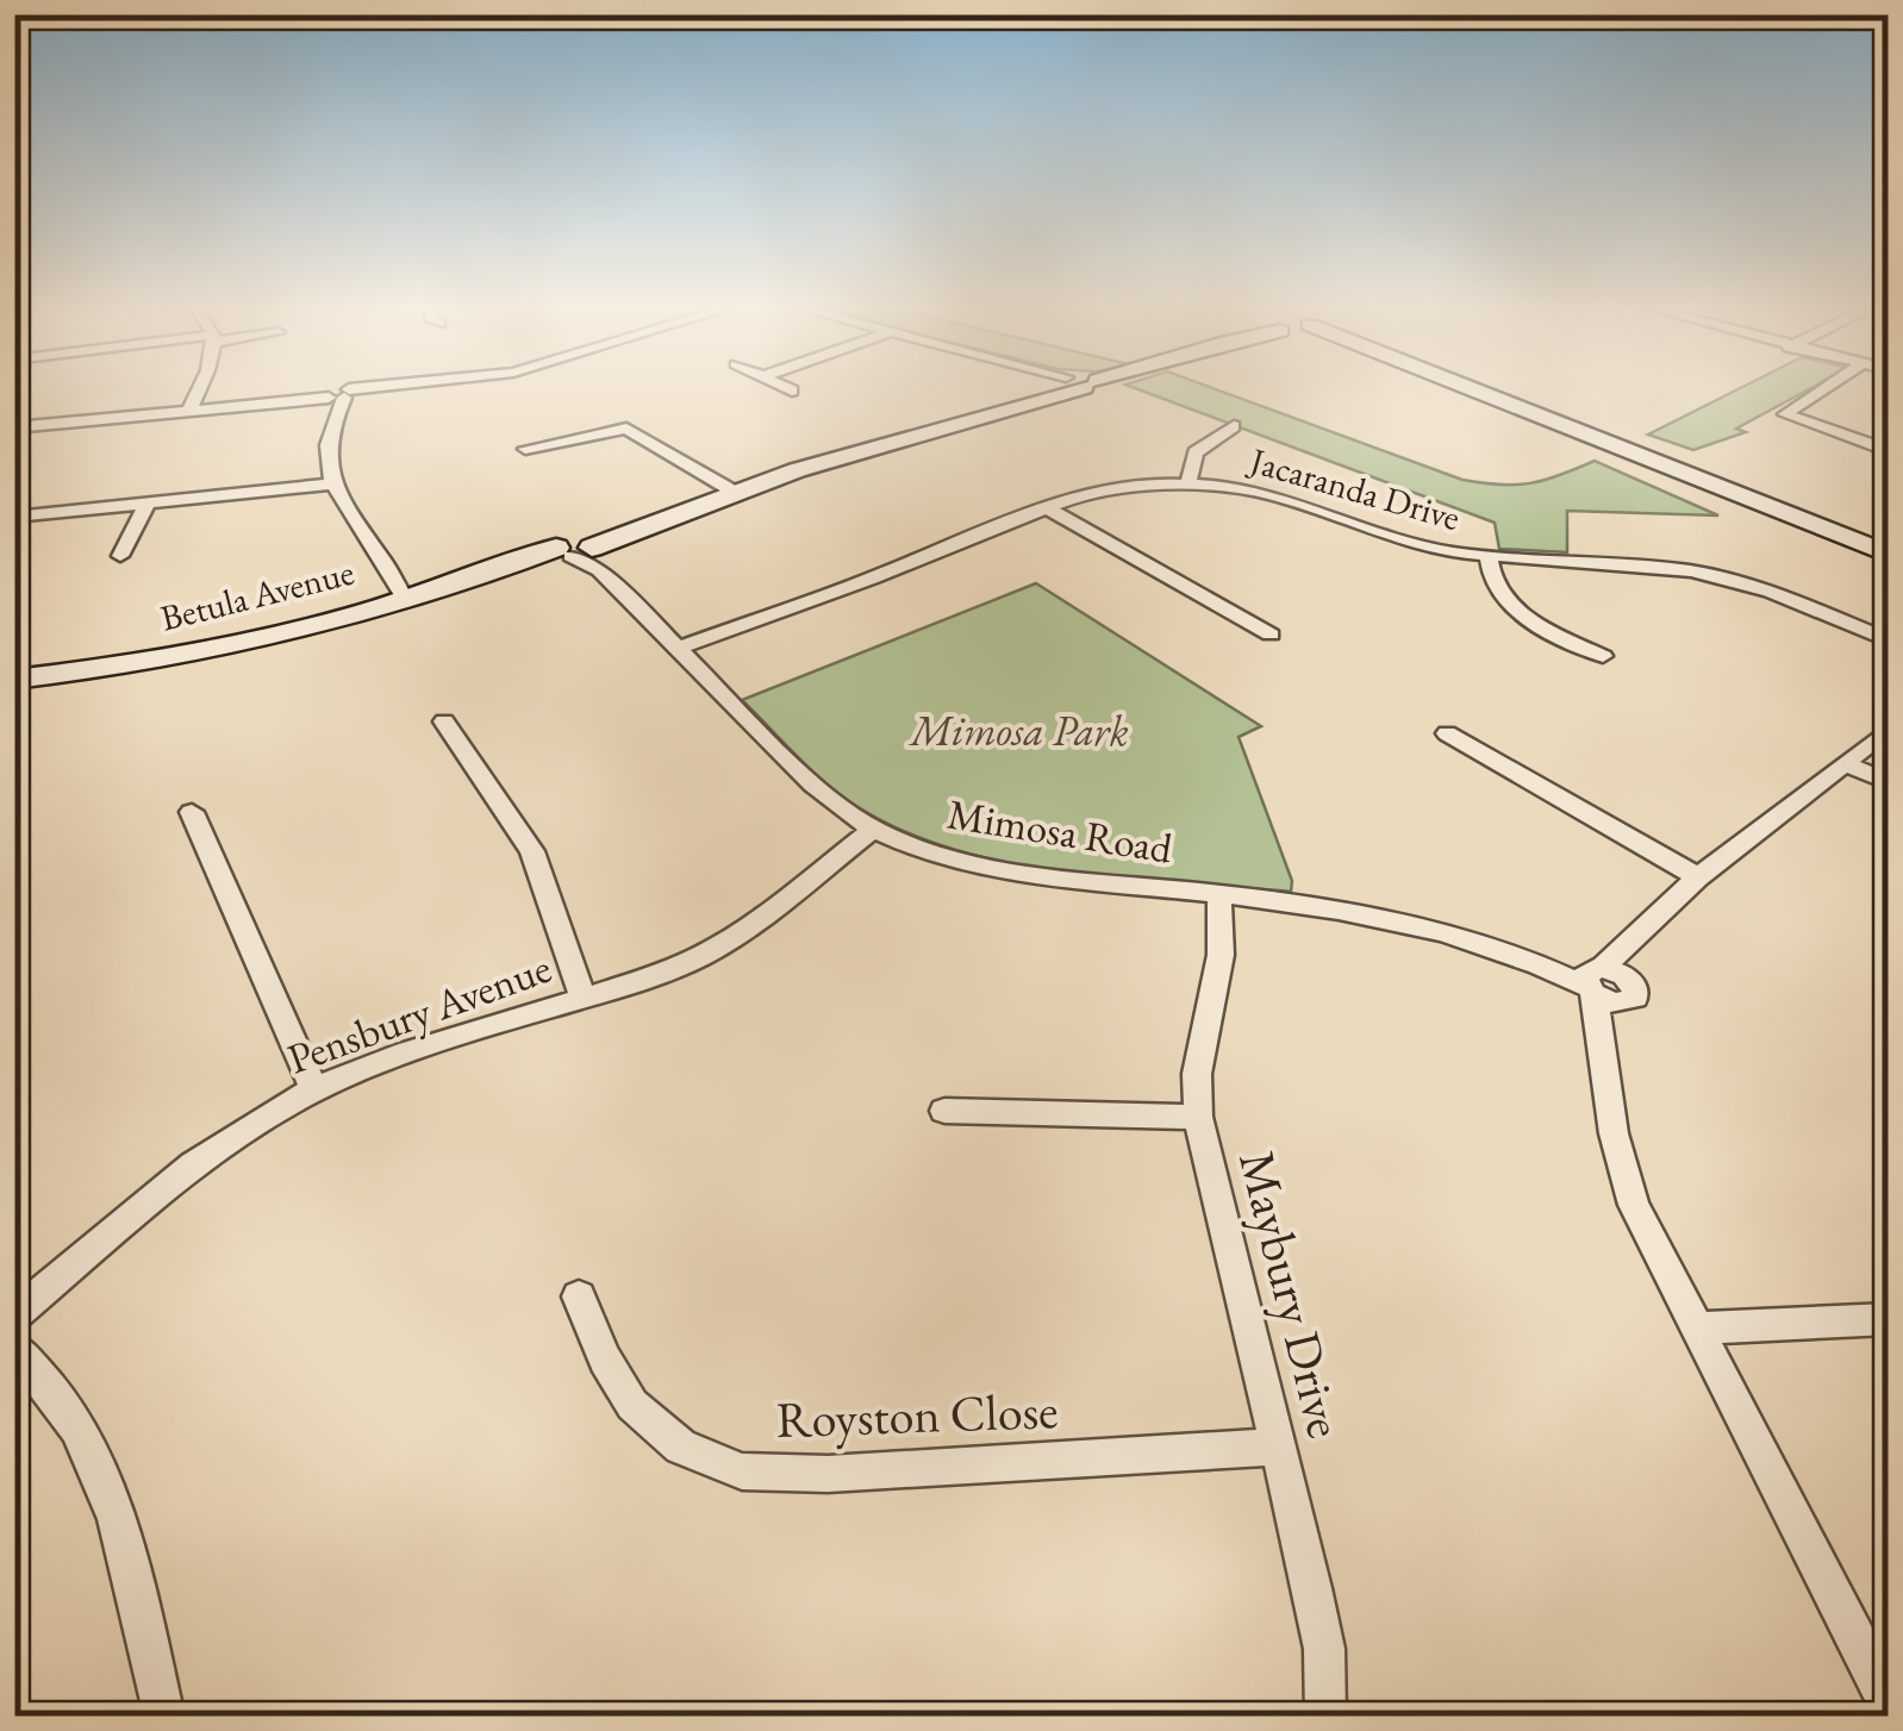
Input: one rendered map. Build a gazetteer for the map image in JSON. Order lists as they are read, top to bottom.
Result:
{
  "streets": {
    "street": [
      "Jacaranda Drive",
      "Betula Avenue",
      "Mimosa Road",
      "Pensbury Avenue",
      "Maybury Drive",
      "Royston Close"
    ]
  },
  "crossings": [
    ["Jacaranda Drive", "Mimosa Road"],
    ["Betula Avenue", "Mimosa Road"],
    ["Mimosa Road", "Pensbury Avenue"],
    ["Mimosa Road", "Maybury Drive"],
    ["Maybury Drive", "Royston Close"]
  ],
  "parks": ["Mimosa Park"]
}
